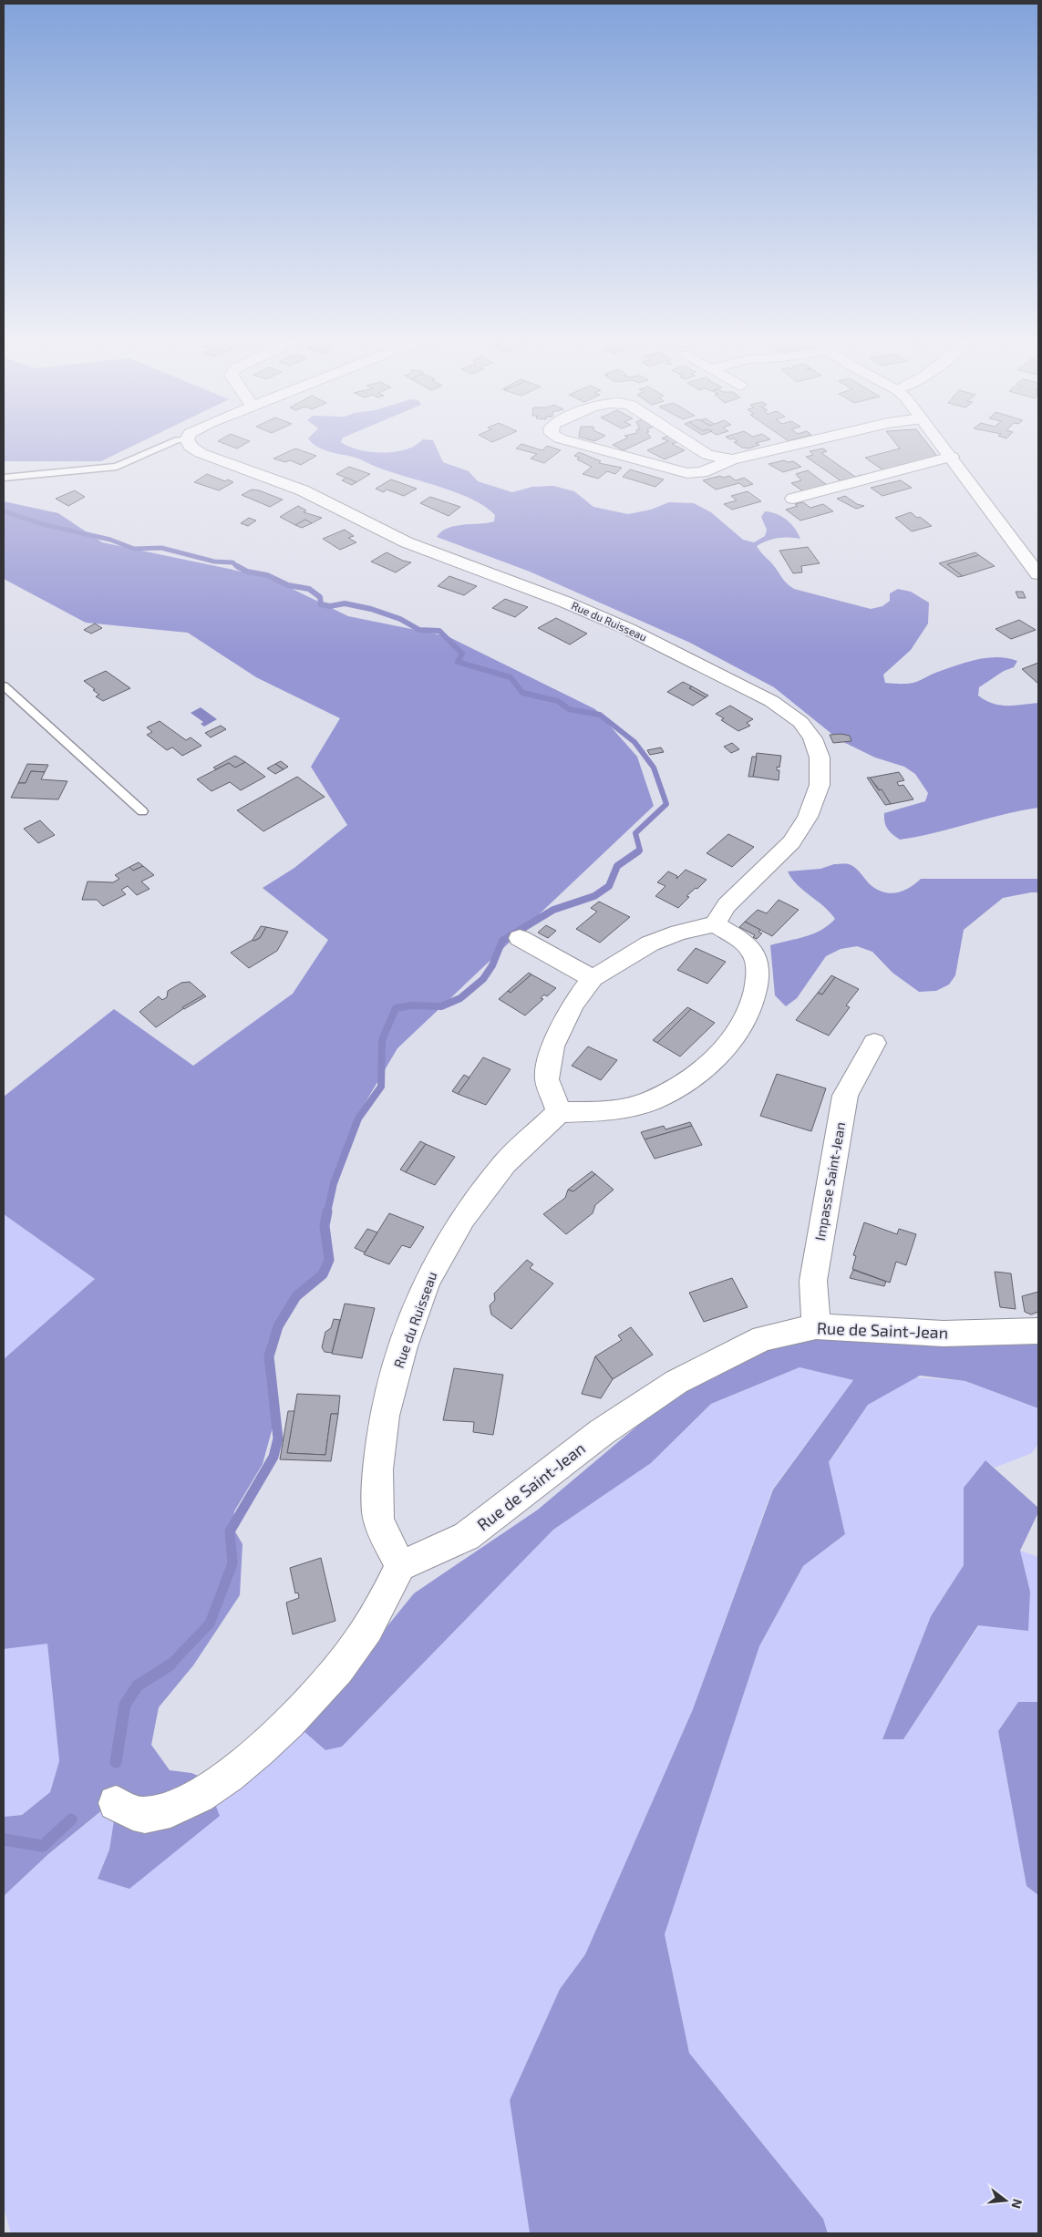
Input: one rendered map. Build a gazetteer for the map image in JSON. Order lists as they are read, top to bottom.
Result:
{
  "streets": {
    "street": ["Rue du Ruisseau", "Impasse Saint-Jean", "Rue de Saint-Jean"]
  },
  "crossings": [
    ["Rue du Ruisseau", "Rue de Saint-Jean"],
    ["Impasse Saint-Jean", "Rue de Saint-Jean"]
  ],
  "north": "right"
}
